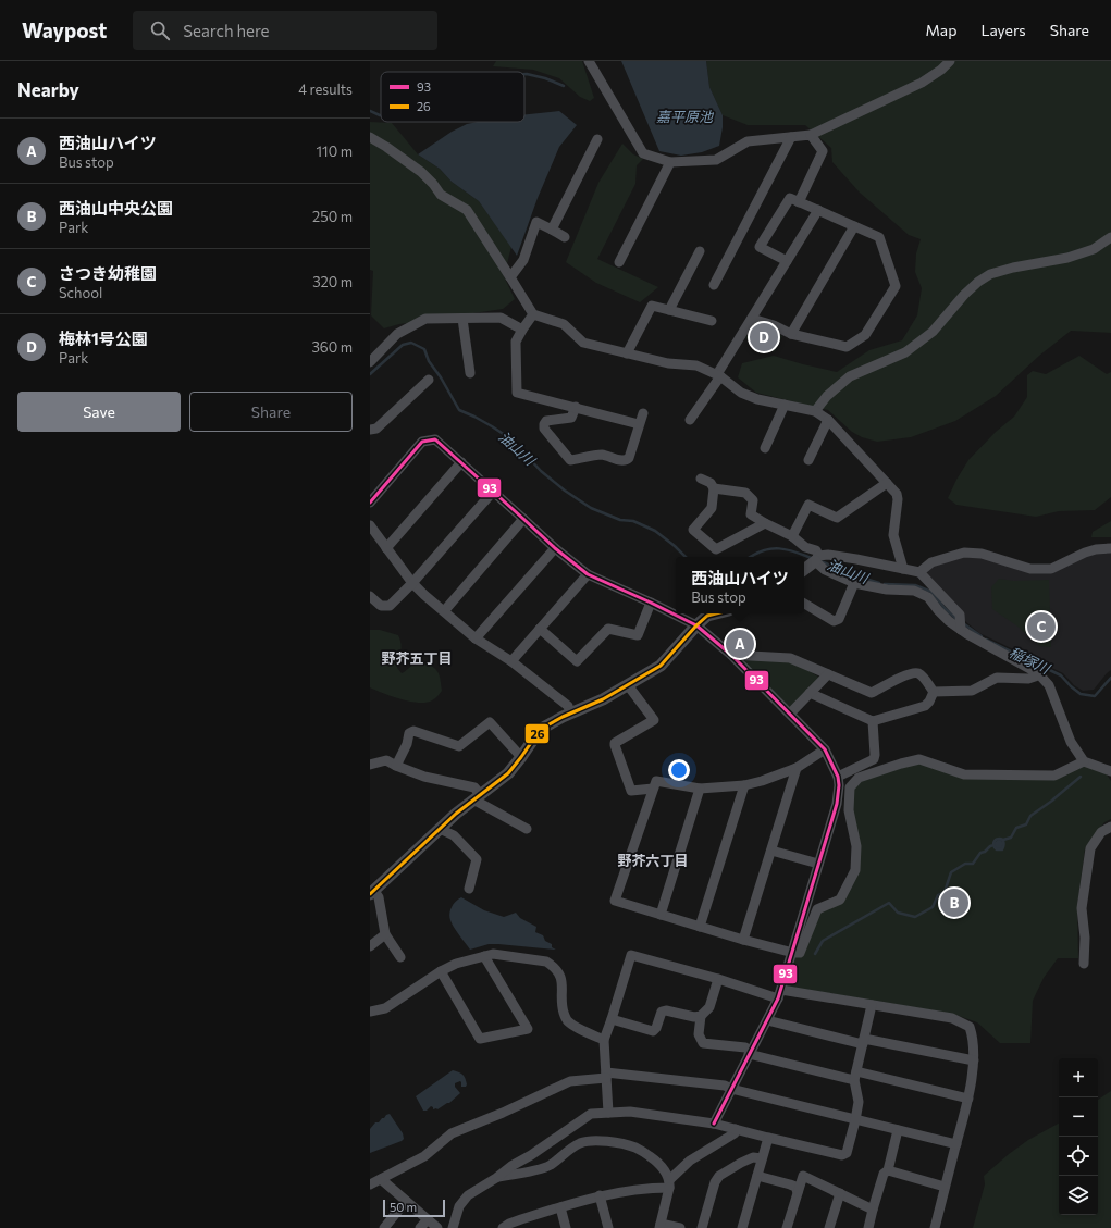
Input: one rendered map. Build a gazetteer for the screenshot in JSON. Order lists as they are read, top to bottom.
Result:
{
  "districts": ["野芥五丁目", "野芥六丁目"],
  "water": ["嘉平原池", "油山川", "稲塚川"],
  "lines": ["transit line 93", "transit line 26"],
  "legend": ["93", "26"],
  "scale_bar": "50 m",
  "page": {
    "header": "Waypost",
    "search": "Search here",
    "nav": ["Map", "Layers", "Share"],
    "heading": ["Nearby", "4 results"],
    "list": [
      {
        "mark": "A",
        "name": "西油山ハイツ",
        "note": "Bus stop",
        "value": "110 m"
      },
      {
        "mark": "B",
        "name": "西油山中央公園",
        "note": "Park",
        "value": "250 m"
      },
      {
        "mark": "C",
        "name": "さつき幼稚園",
        "note": "School",
        "value": "320 m"
      },
      {
        "mark": "D",
        "name": "梅林1号公園",
        "note": "Park",
        "value": "360 m"
      }
    ],
    "pins": [
      "D",
      "C",
      "A",
      "B"
    ],
    "buttons": ["Save", "Share"],
    "popup": ["西油山ハイツ", "Bus stop"],
    "map_buttons": ["+", "−"],
    "scale": "50 m"
  }
}
